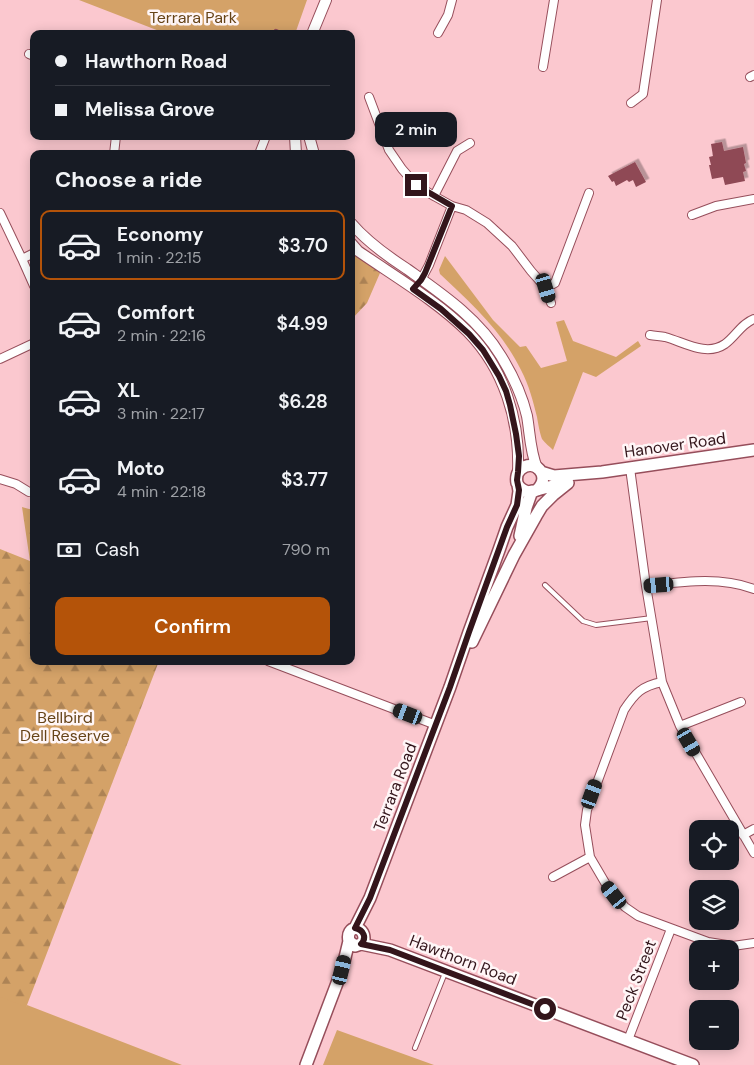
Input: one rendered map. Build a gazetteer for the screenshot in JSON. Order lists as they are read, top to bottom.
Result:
{
  "streets": {
    "main road": ["Hanover Road", "Terrara Road", "Hawthorn Road"],
    "street": ["Peck Street"]
  },
  "crossings": [
    ["Hanover Road", "Terrara Road"],
    ["Terrara Road", "Hawthorn Road"],
    ["Hawthorn Road", "Peck Street"]
  ],
  "parks": ["Terrara Park", "Bellbird Dell Reserve"],
  "page": {
    "banner": ["Hawthorn Road", "Melissa Grove"],
    "bubble": "2 min",
    "heading": "Choose a ride",
    "list": [
      {
        "name": "Economy",
        "note": "1 min · 22:15",
        "value": "$3.70"
      },
      {
        "name": "Comfort",
        "note": "2 min · 22:16",
        "value": "$4.99"
      },
      {
        "name": "XL",
        "note": "3 min · 22:17",
        "value": "$6.28"
      },
      {
        "name": "Moto",
        "note": "4 min · 22:18",
        "value": "$3.77"
      }
    ],
    "pay": ["Cash", "790 m"],
    "buttons": "Confirm",
    "map_buttons": ["+", "−"]
  }
}
